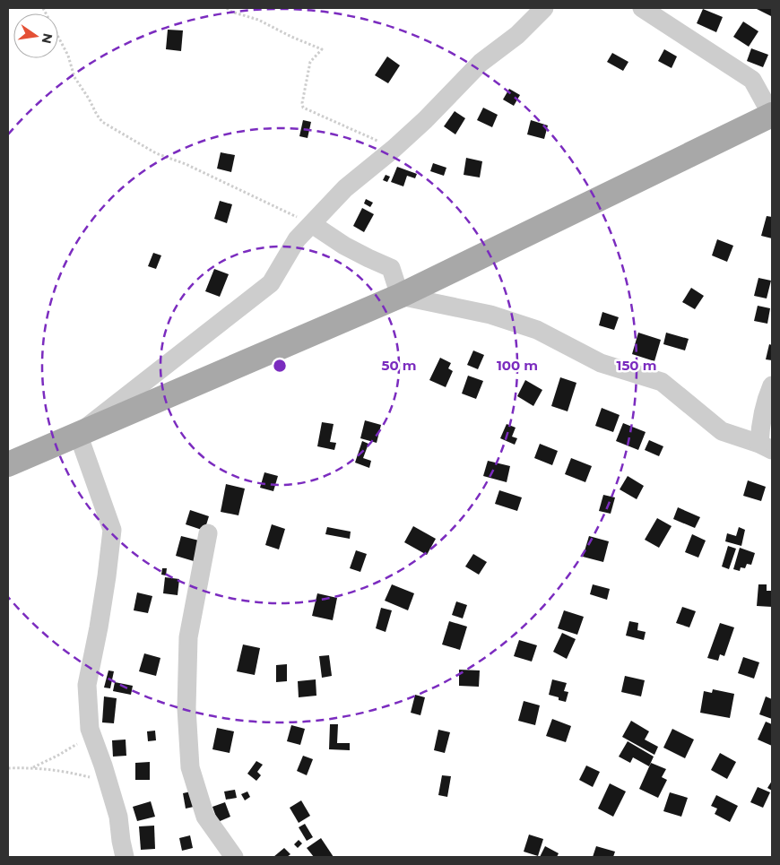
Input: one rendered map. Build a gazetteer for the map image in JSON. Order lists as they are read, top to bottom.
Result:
{
  "north": "right",
  "rings": ["50 m", "100 m", "150 m"]
}
